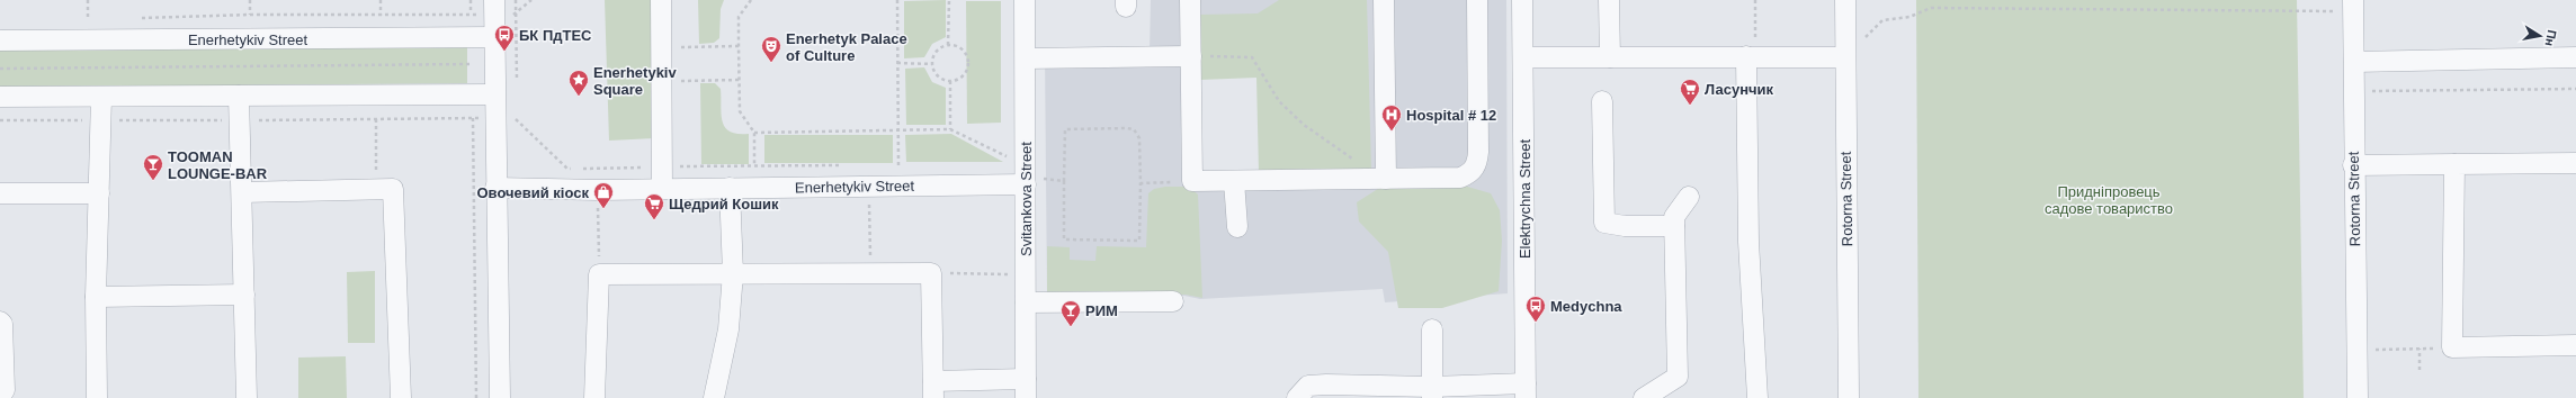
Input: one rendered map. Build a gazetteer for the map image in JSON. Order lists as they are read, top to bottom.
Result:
{
  "streets": {
    "street": [
      "Enerhetykiv Street",
      "Svitankova Street",
      "Elektrychna Street",
      "Rotorna Street"
    ]
  },
  "crossings": [
    ["Enerhetykiv Street", "Svitankova Street"]
  ],
  "parks": ["Придніпровець садове товариство"],
  "places": {
    "bus stop": ["БК ПдТЕC", "Medychna"],
    "theatre": ["Enerhetyk Palace of Culture"],
    "place": ["Enerhetykiv Square"],
    "supermarket": ["Ласунчик", "Щедрий Кошик"],
    "hospital": ["Hospital # 12"],
    "bar": ["TOOMAN LOUNGE-BAR", "РИМ"],
    "shop": ["Овочевий кіоск"]
  },
  "north": "right"
}
